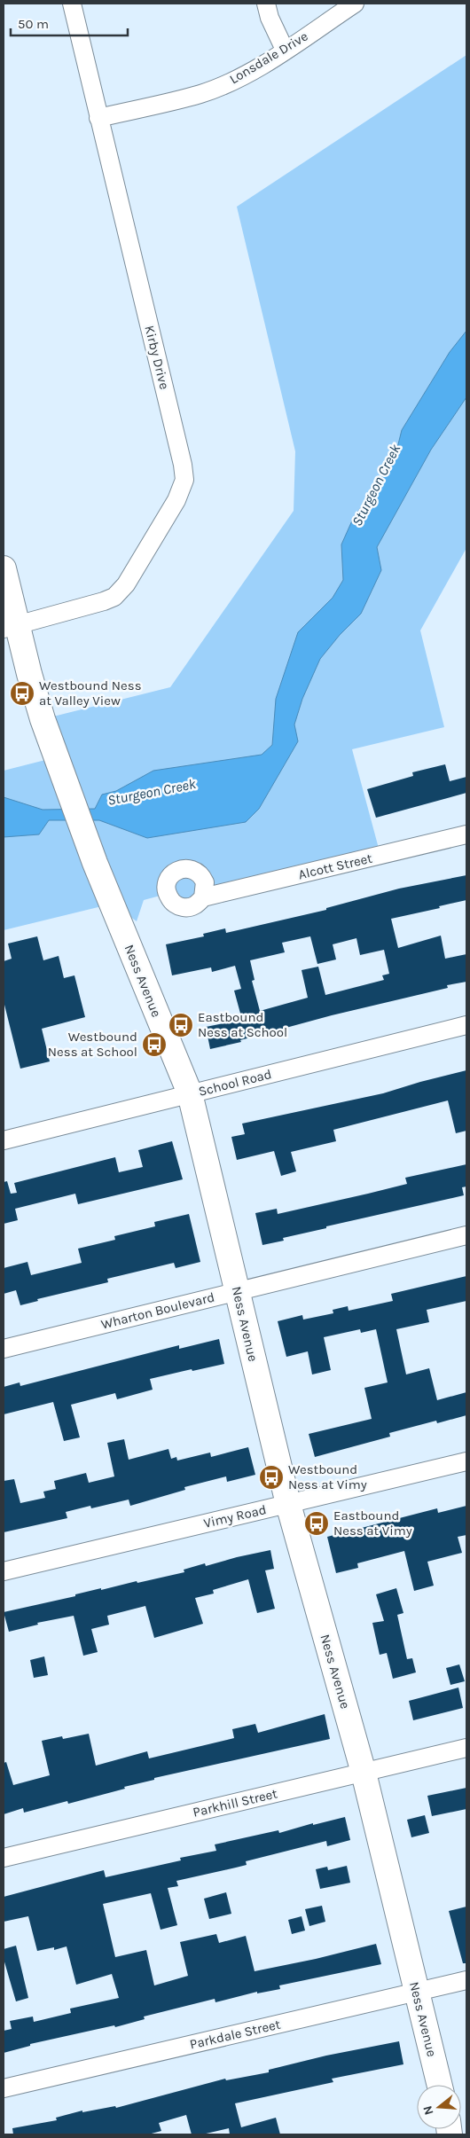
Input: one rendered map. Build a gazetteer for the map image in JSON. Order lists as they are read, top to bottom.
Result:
{
  "streets": {
    "street": [
      "Lonsdale Drive",
      "Kirby Drive",
      "Alcott Street",
      "Ness Avenue",
      "School Road",
      "Wharton Boulevard",
      "Vimy Road",
      "Parkhill Street",
      "Parkdale Street"
    ]
  },
  "crossings": [
    ["Lonsdale Drive", "Kirby Drive"],
    ["Kirby Drive", "Ness Avenue"],
    ["Ness Avenue", "School Road"],
    ["Ness Avenue", "Wharton Boulevard"],
    ["Ness Avenue", "Vimy Road"],
    ["Ness Avenue", "Parkhill Street"],
    ["Ness Avenue", "Parkdale Street"]
  ],
  "water": ["Sturgeon Creek"],
  "places": {
    "bus stop": [
      "Westbound Ness at Valley View",
      "Eastbound Ness at School",
      "Westbound Ness at School",
      "Westbound Ness at Vimy",
      "Eastbound Ness at Vimy"
    ]
  },
  "scale_bar": "50 m",
  "north": "left"
}
